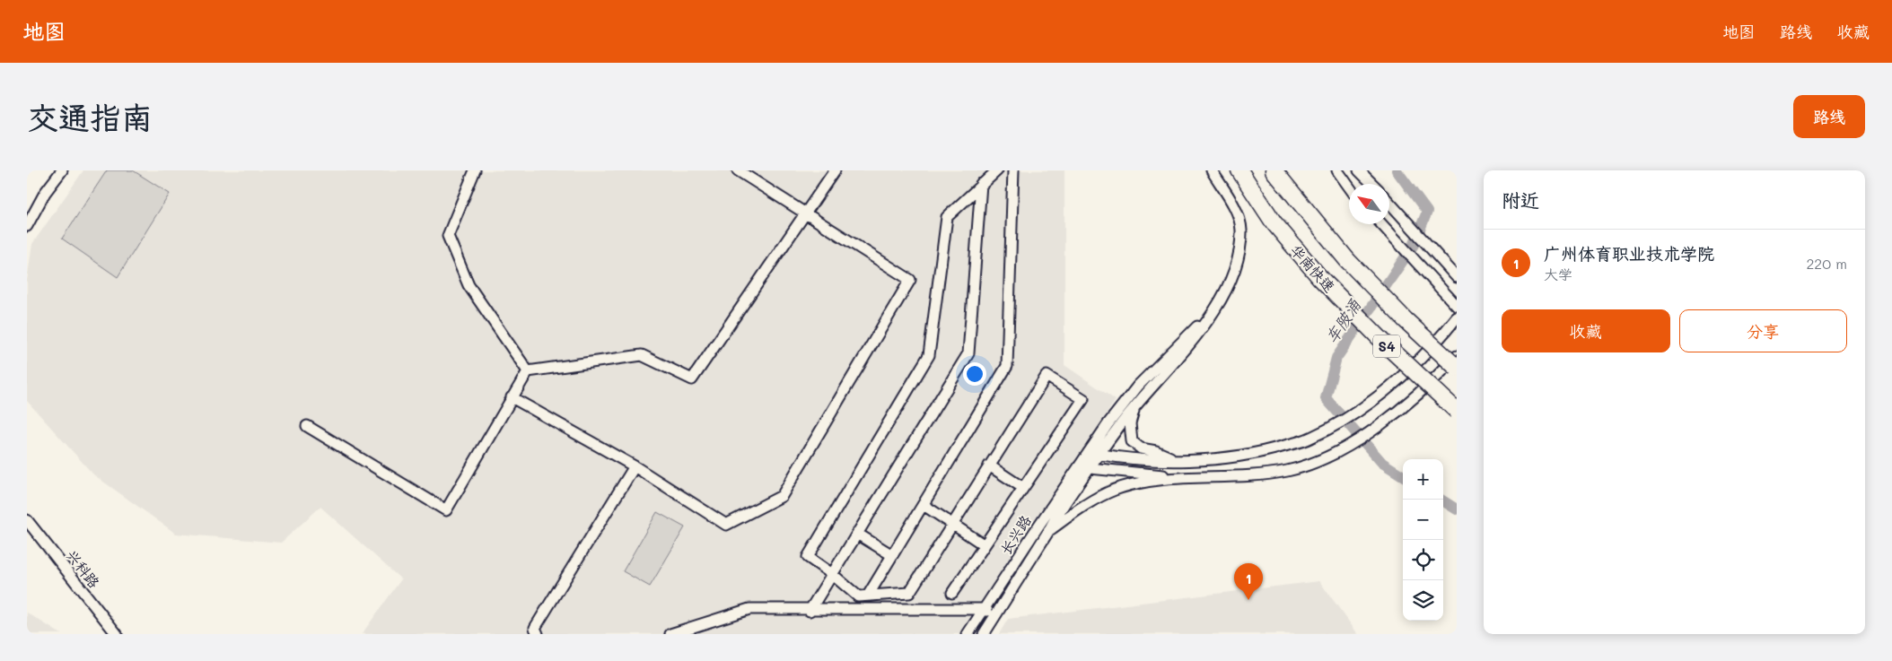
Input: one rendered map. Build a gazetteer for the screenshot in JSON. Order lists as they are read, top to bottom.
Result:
{
  "streets": {
    "highway": ["华南快速", "S4"],
    "street": ["长兴路", "兴科路"]
  },
  "water": ["车陂涌"],
  "north": "top left",
  "page": {
    "header": "地图",
    "nav": ["地图", "路线", "收藏"],
    "buttons": [
      "路线",
      ["收藏", "分享"]
    ],
    "title": "交通指南",
    "heading": "附近",
    "list": [
      {
        "mark": "1",
        "name": "广州体育职业技术学院",
        "note": "大学",
        "value": "220 m"
      }
    ],
    "map_buttons": ["+", "−"],
    "pins": "1"
  }
}
